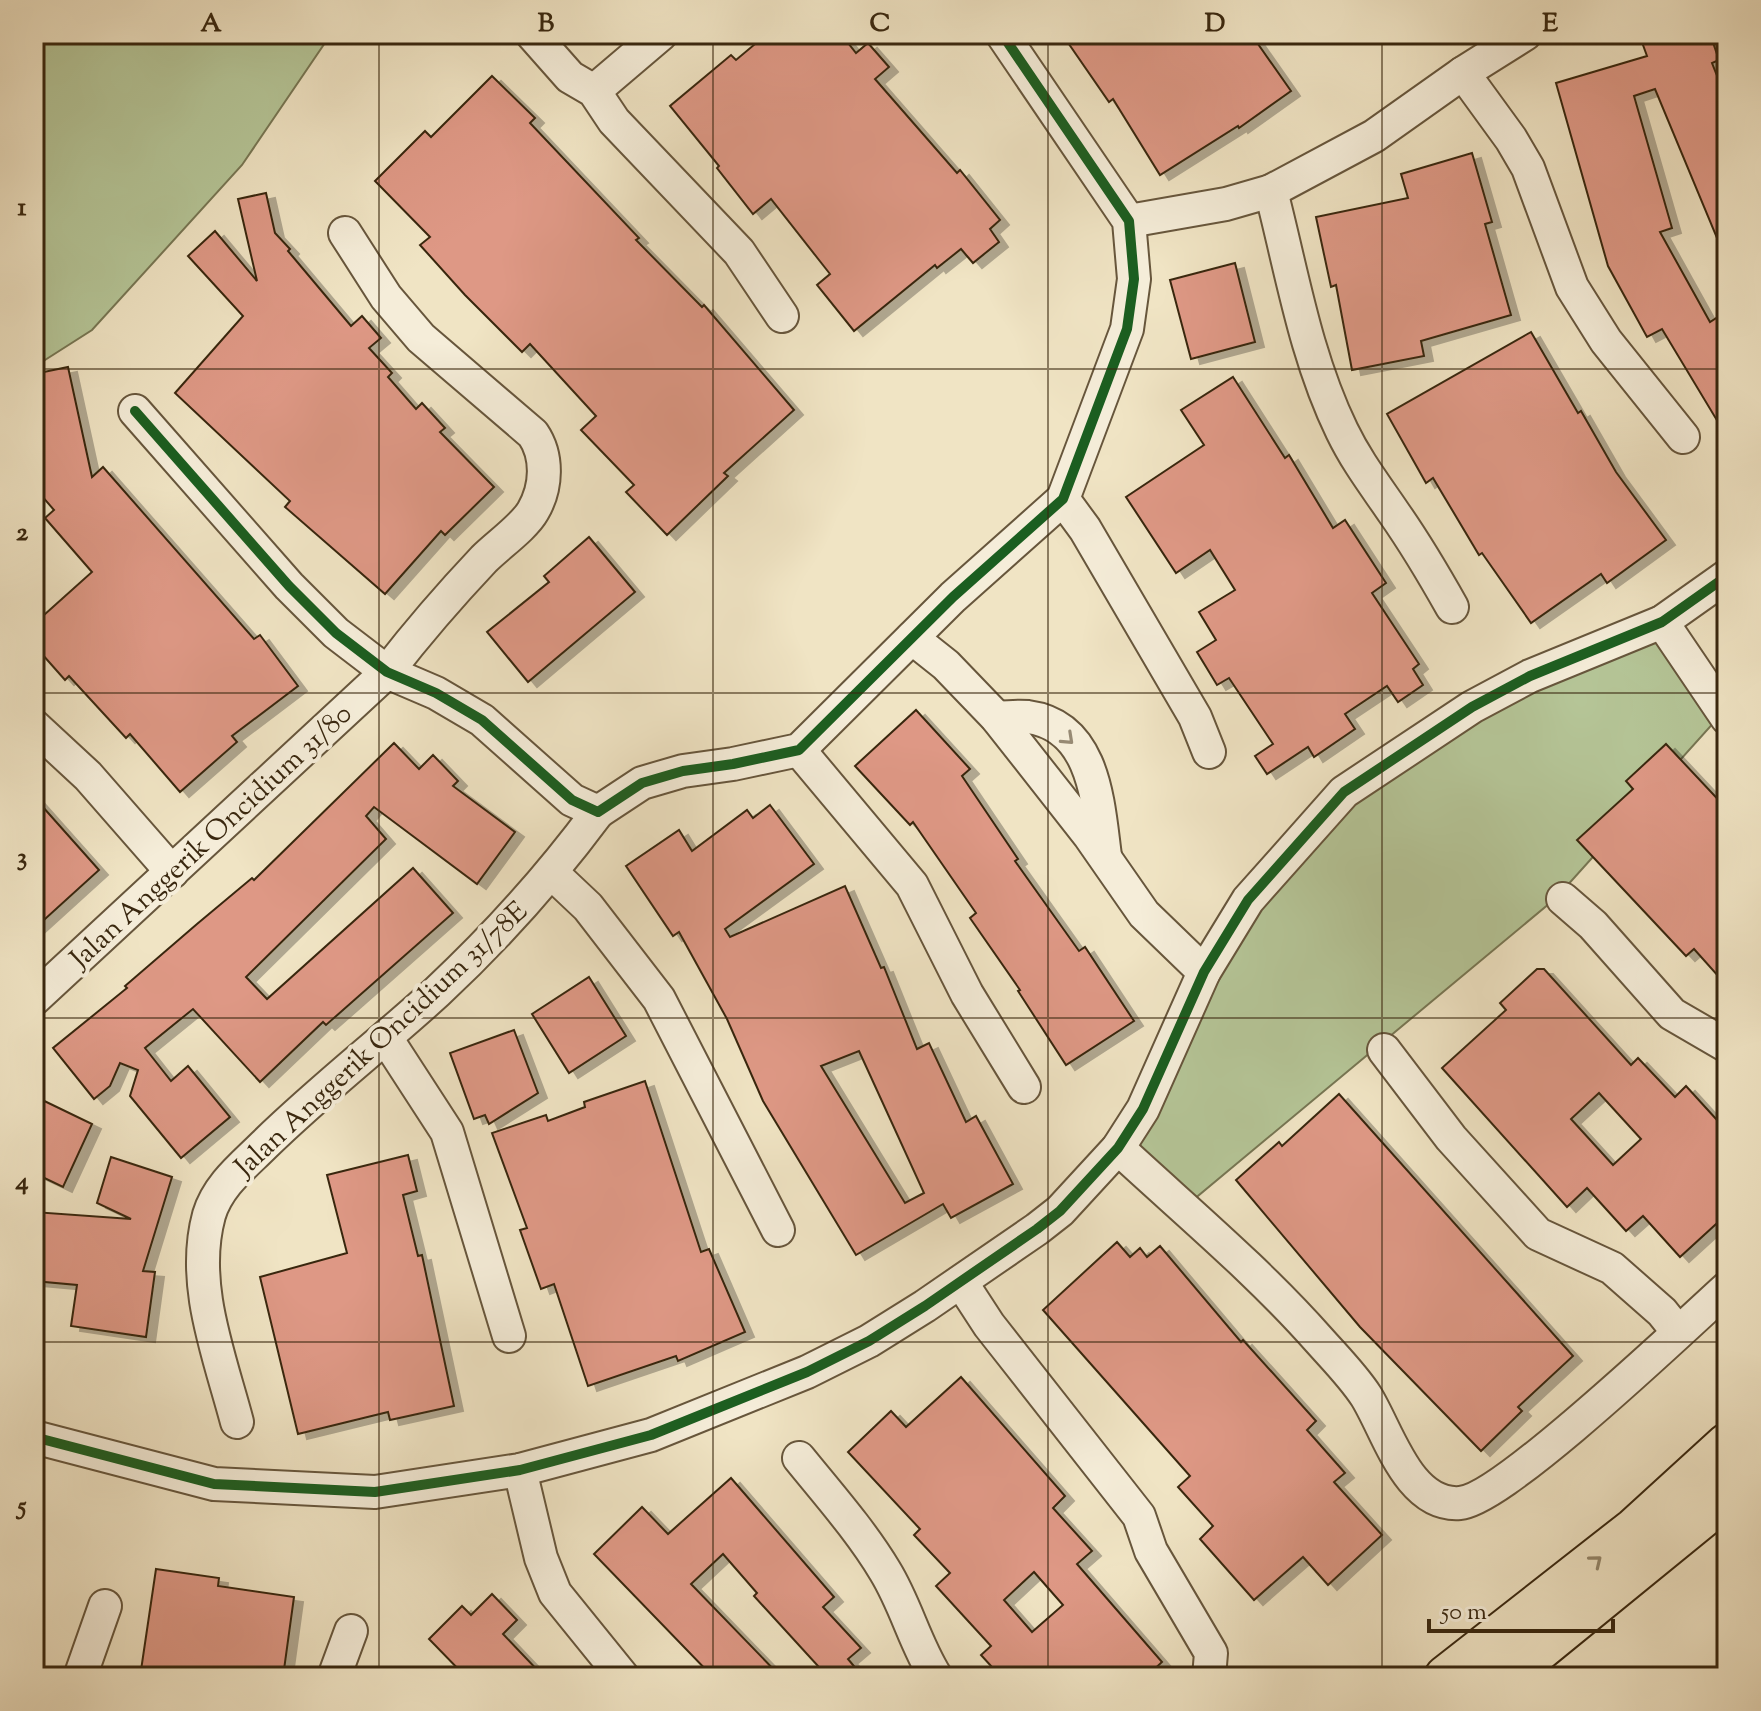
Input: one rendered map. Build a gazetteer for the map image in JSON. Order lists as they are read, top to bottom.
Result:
{
  "streets": {
    "street": ["Jalan Anggerik Oncidium 31/80", "Jalan Anggerik Oncidium 31/78E"]
  },
  "scale_bar": "50 m",
  "grid": {
    "columns": [
      "A",
      "B",
      "C",
      "D",
      "E"
    ],
    "rows": [
      "1",
      "2",
      "3",
      "4",
      "5"
    ]
  }
}
